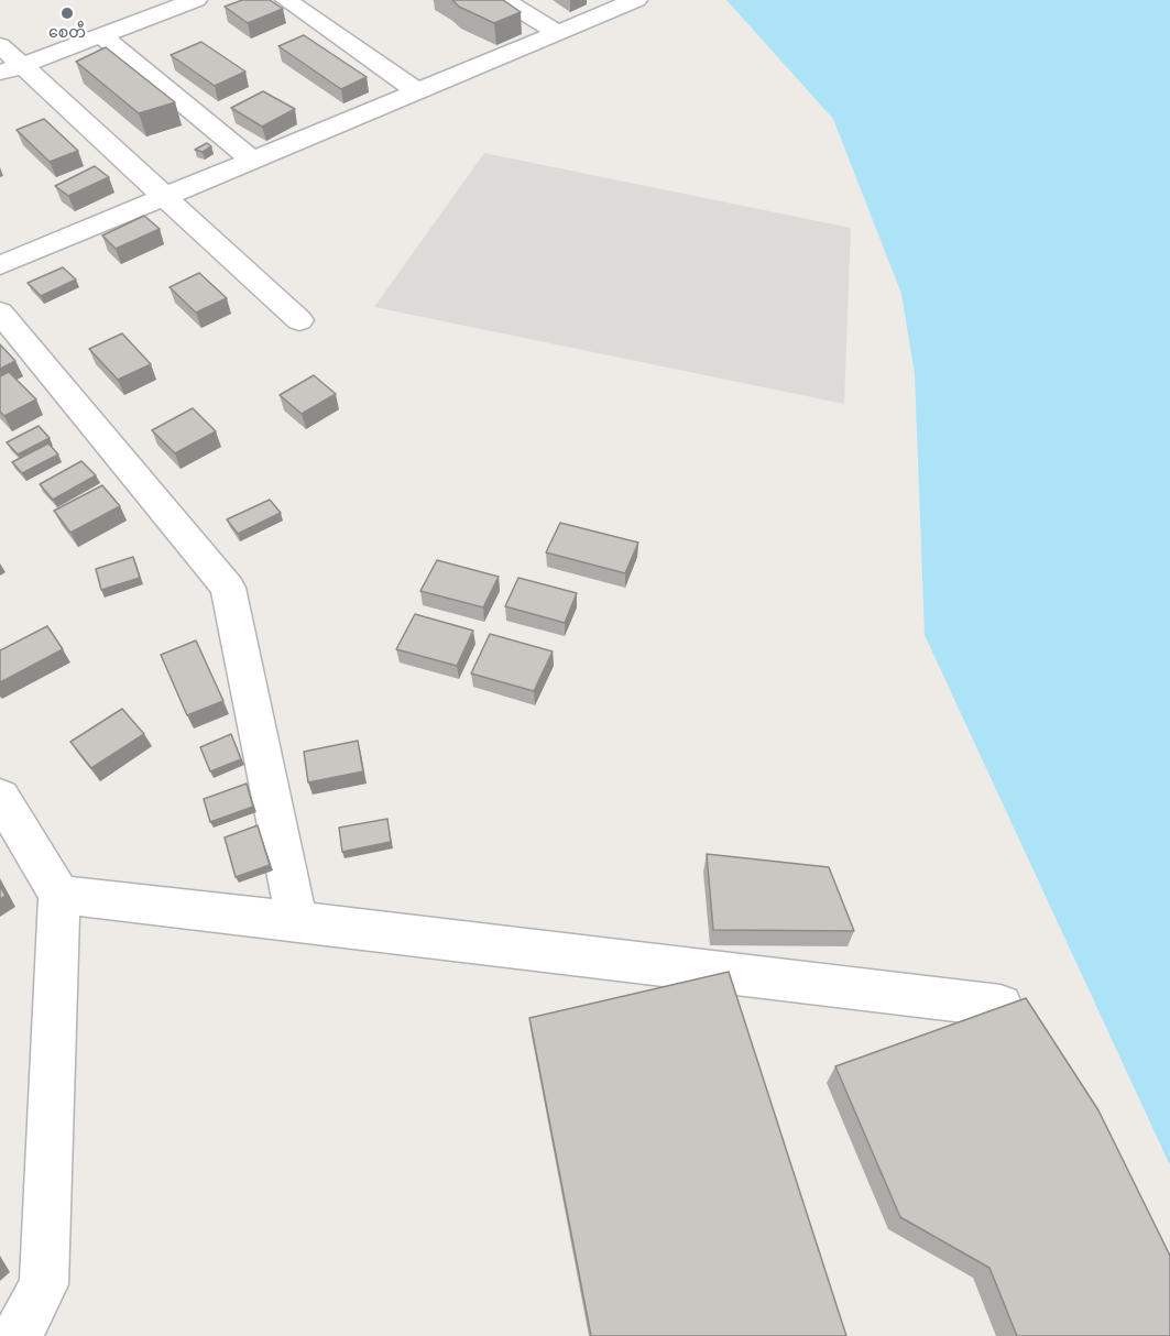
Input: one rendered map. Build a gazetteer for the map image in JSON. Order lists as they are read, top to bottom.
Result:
{
  "places": ["စေတီ"]
}
